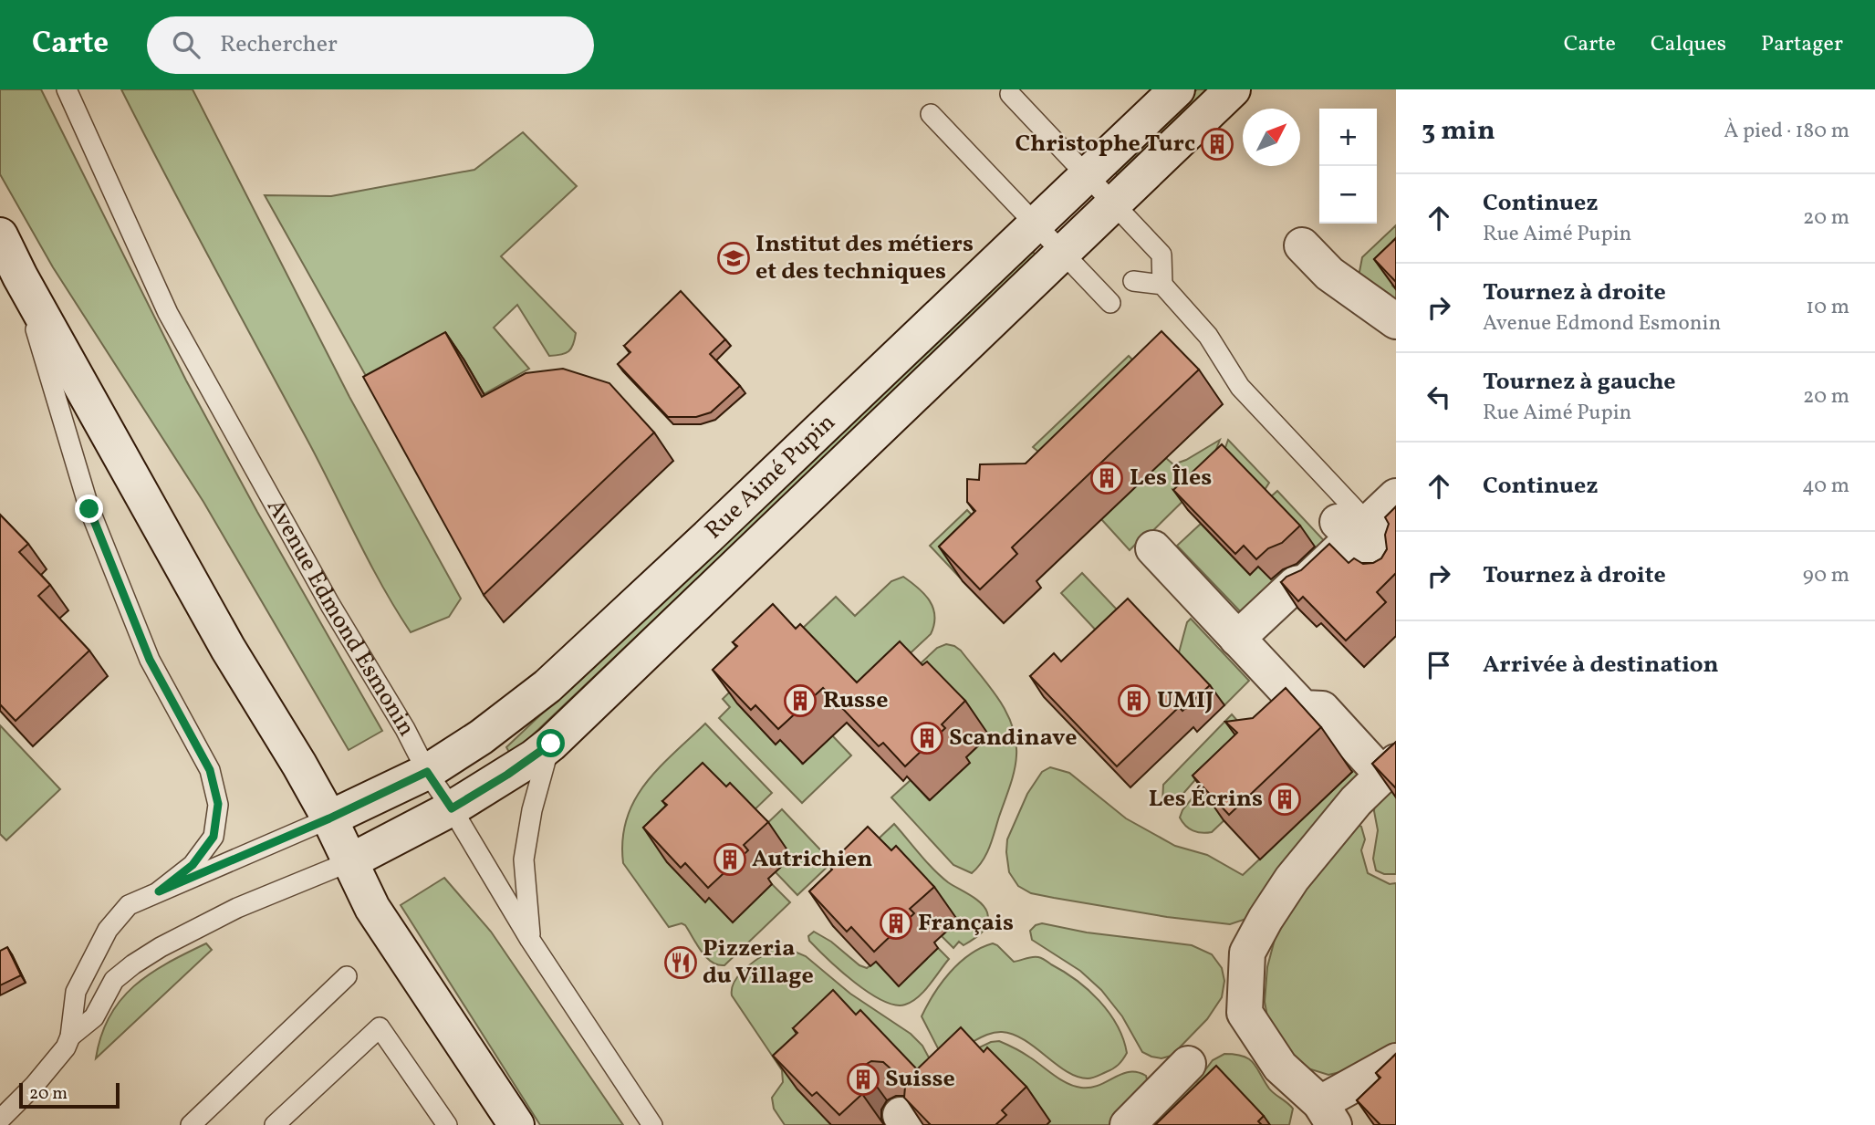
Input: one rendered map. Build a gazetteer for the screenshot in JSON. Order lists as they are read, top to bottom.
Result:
{
  "streets": {
    "street": ["Rue Aimé Pupin"],
    "lane": ["Avenue Edmond Esmonin"]
  },
  "crossings": [
    ["Rue Aimé Pupin", "Avenue Edmond Esmonin"]
  ],
  "places": {
    "building": [
      "Christophe Turc",
      "Les Îles",
      "Russe",
      "UMIJ",
      "Scandinave",
      "Les Écrins",
      "Autrichien",
      "Français",
      "Suisse"
    ],
    "school or university": ["Institut des métiers et des techniques"],
    "restaurant": ["Pizzeria du Village"]
  },
  "scale_bar": "20 m",
  "north": "top right",
  "page": {
    "header": "Carte",
    "search": "Rechercher",
    "nav": ["Carte", "Calques", "Partager"],
    "heading": ["3 min", "À pied · 180 m"],
    "map_buttons": ["+", "−"],
    "list": [
      ["Continuez", "Rue Aimé Pupin", "20 m"],
      ["Tournez à droite", "Avenue Edmond Esmonin", "10 m"],
      ["Tournez à gauche", "Rue Aimé Pupin", "20 m"],
      ["Continuez", "40 m"],
      ["Tournez à droite", "90 m"],
      "Arrivée à destination"
    ],
    "scale": "20 m"
  }
}
